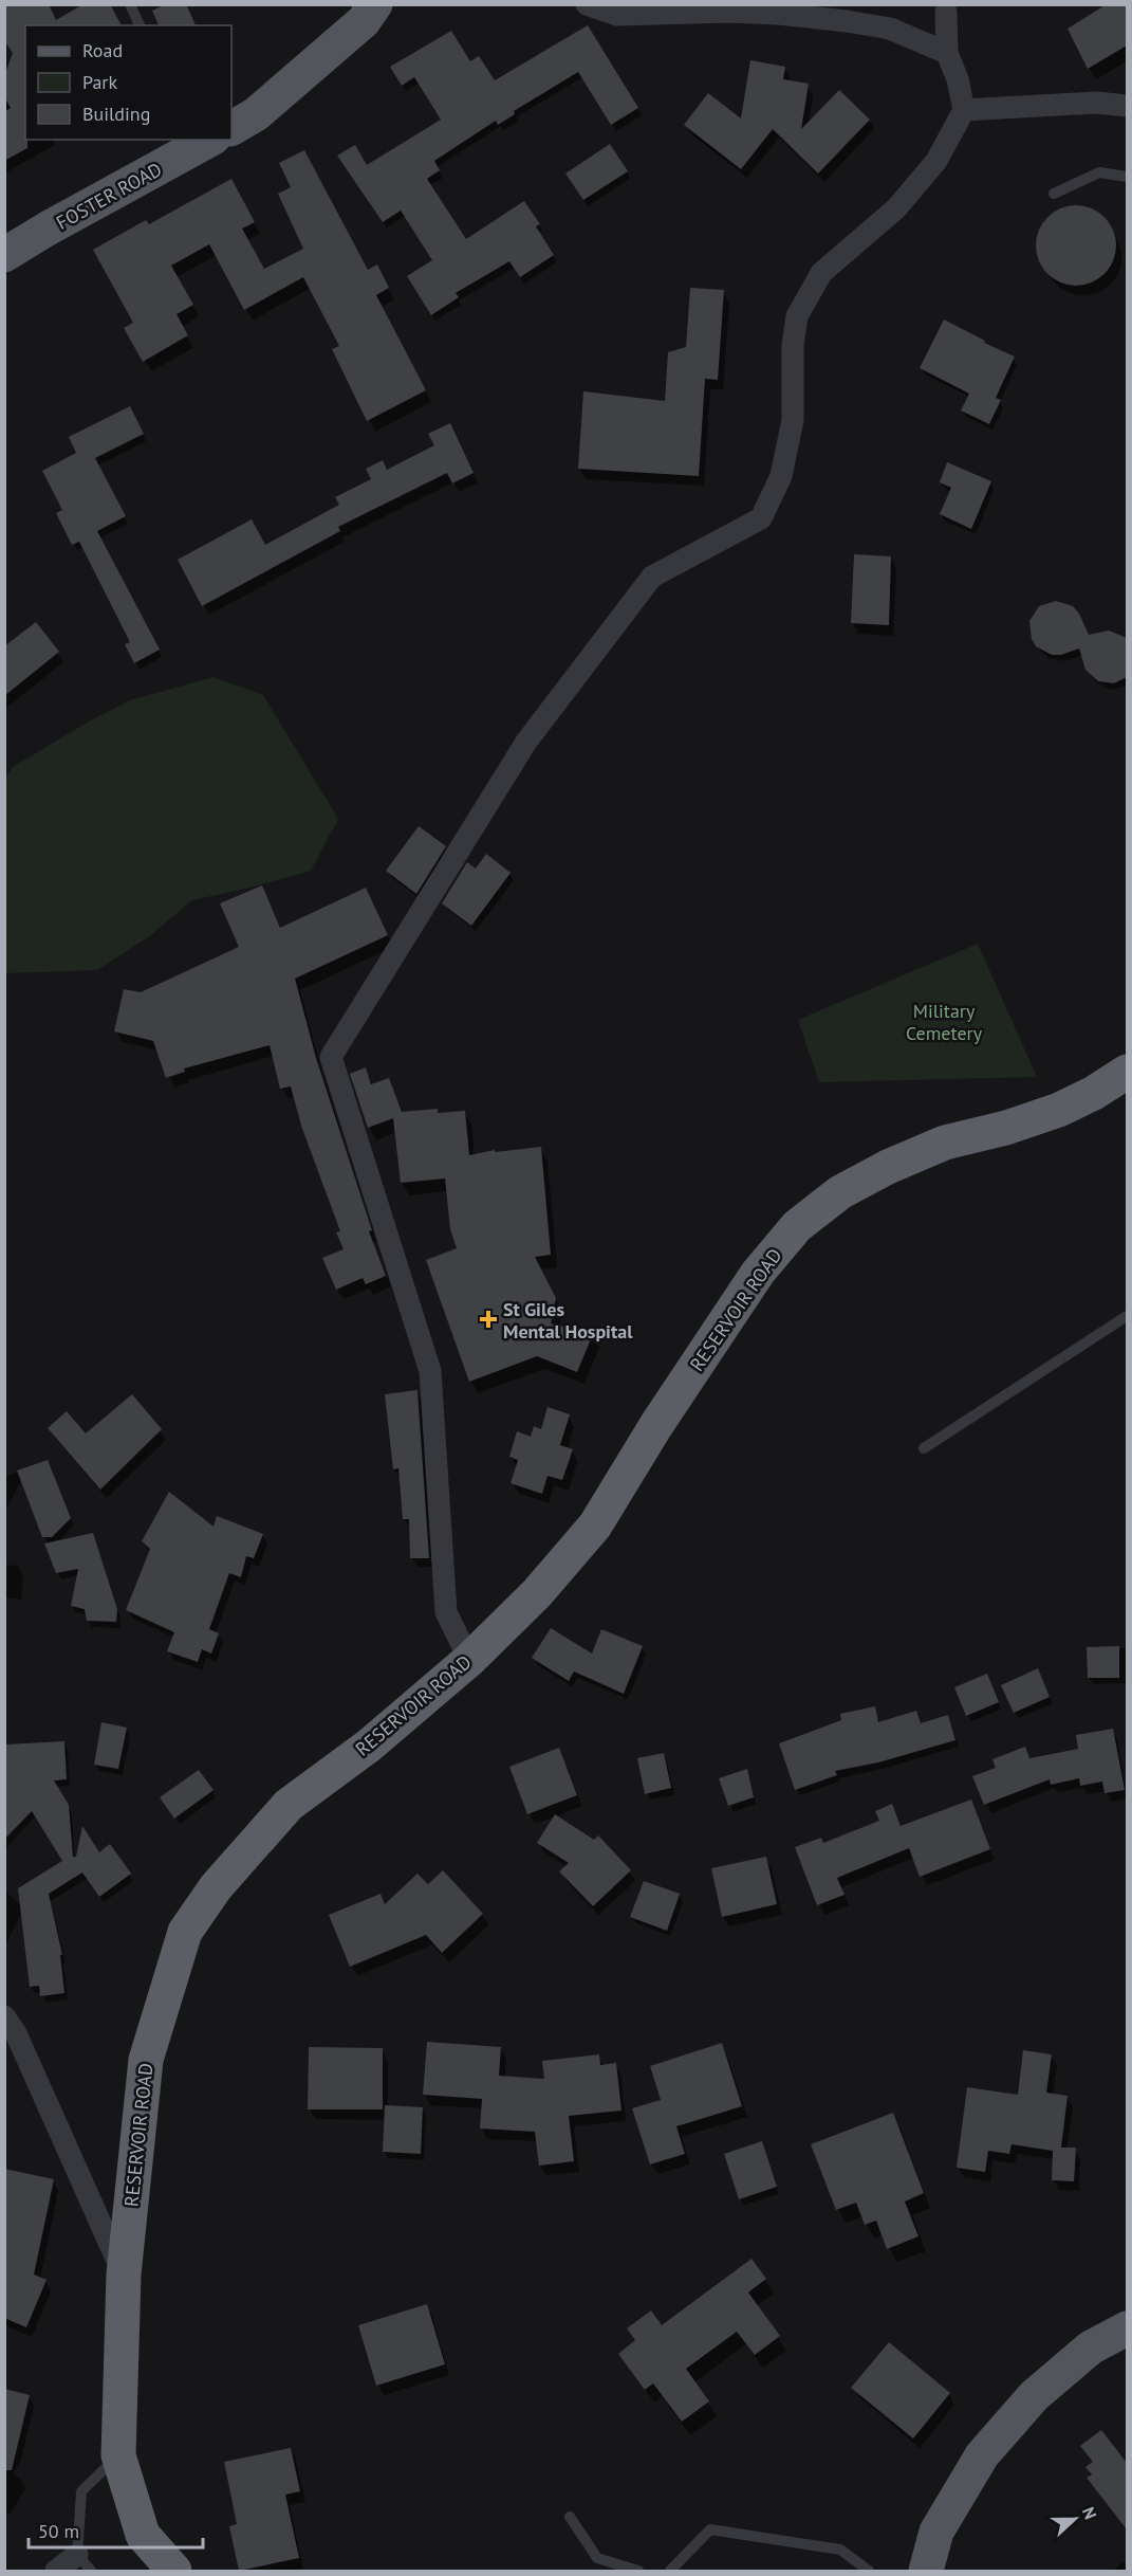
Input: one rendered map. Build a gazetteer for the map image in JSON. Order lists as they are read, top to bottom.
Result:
{
  "streets": {
    "highway": ["RESERVOIR ROAD"],
    "main road": ["FOSTER ROAD"]
  },
  "parks": ["Military Cemetery"],
  "places": {
    "health": ["St Giles Mental Hospital"]
  },
  "legend": ["Road", "Park", "Building"],
  "scale_bar": "50 m",
  "north": "right"
}
